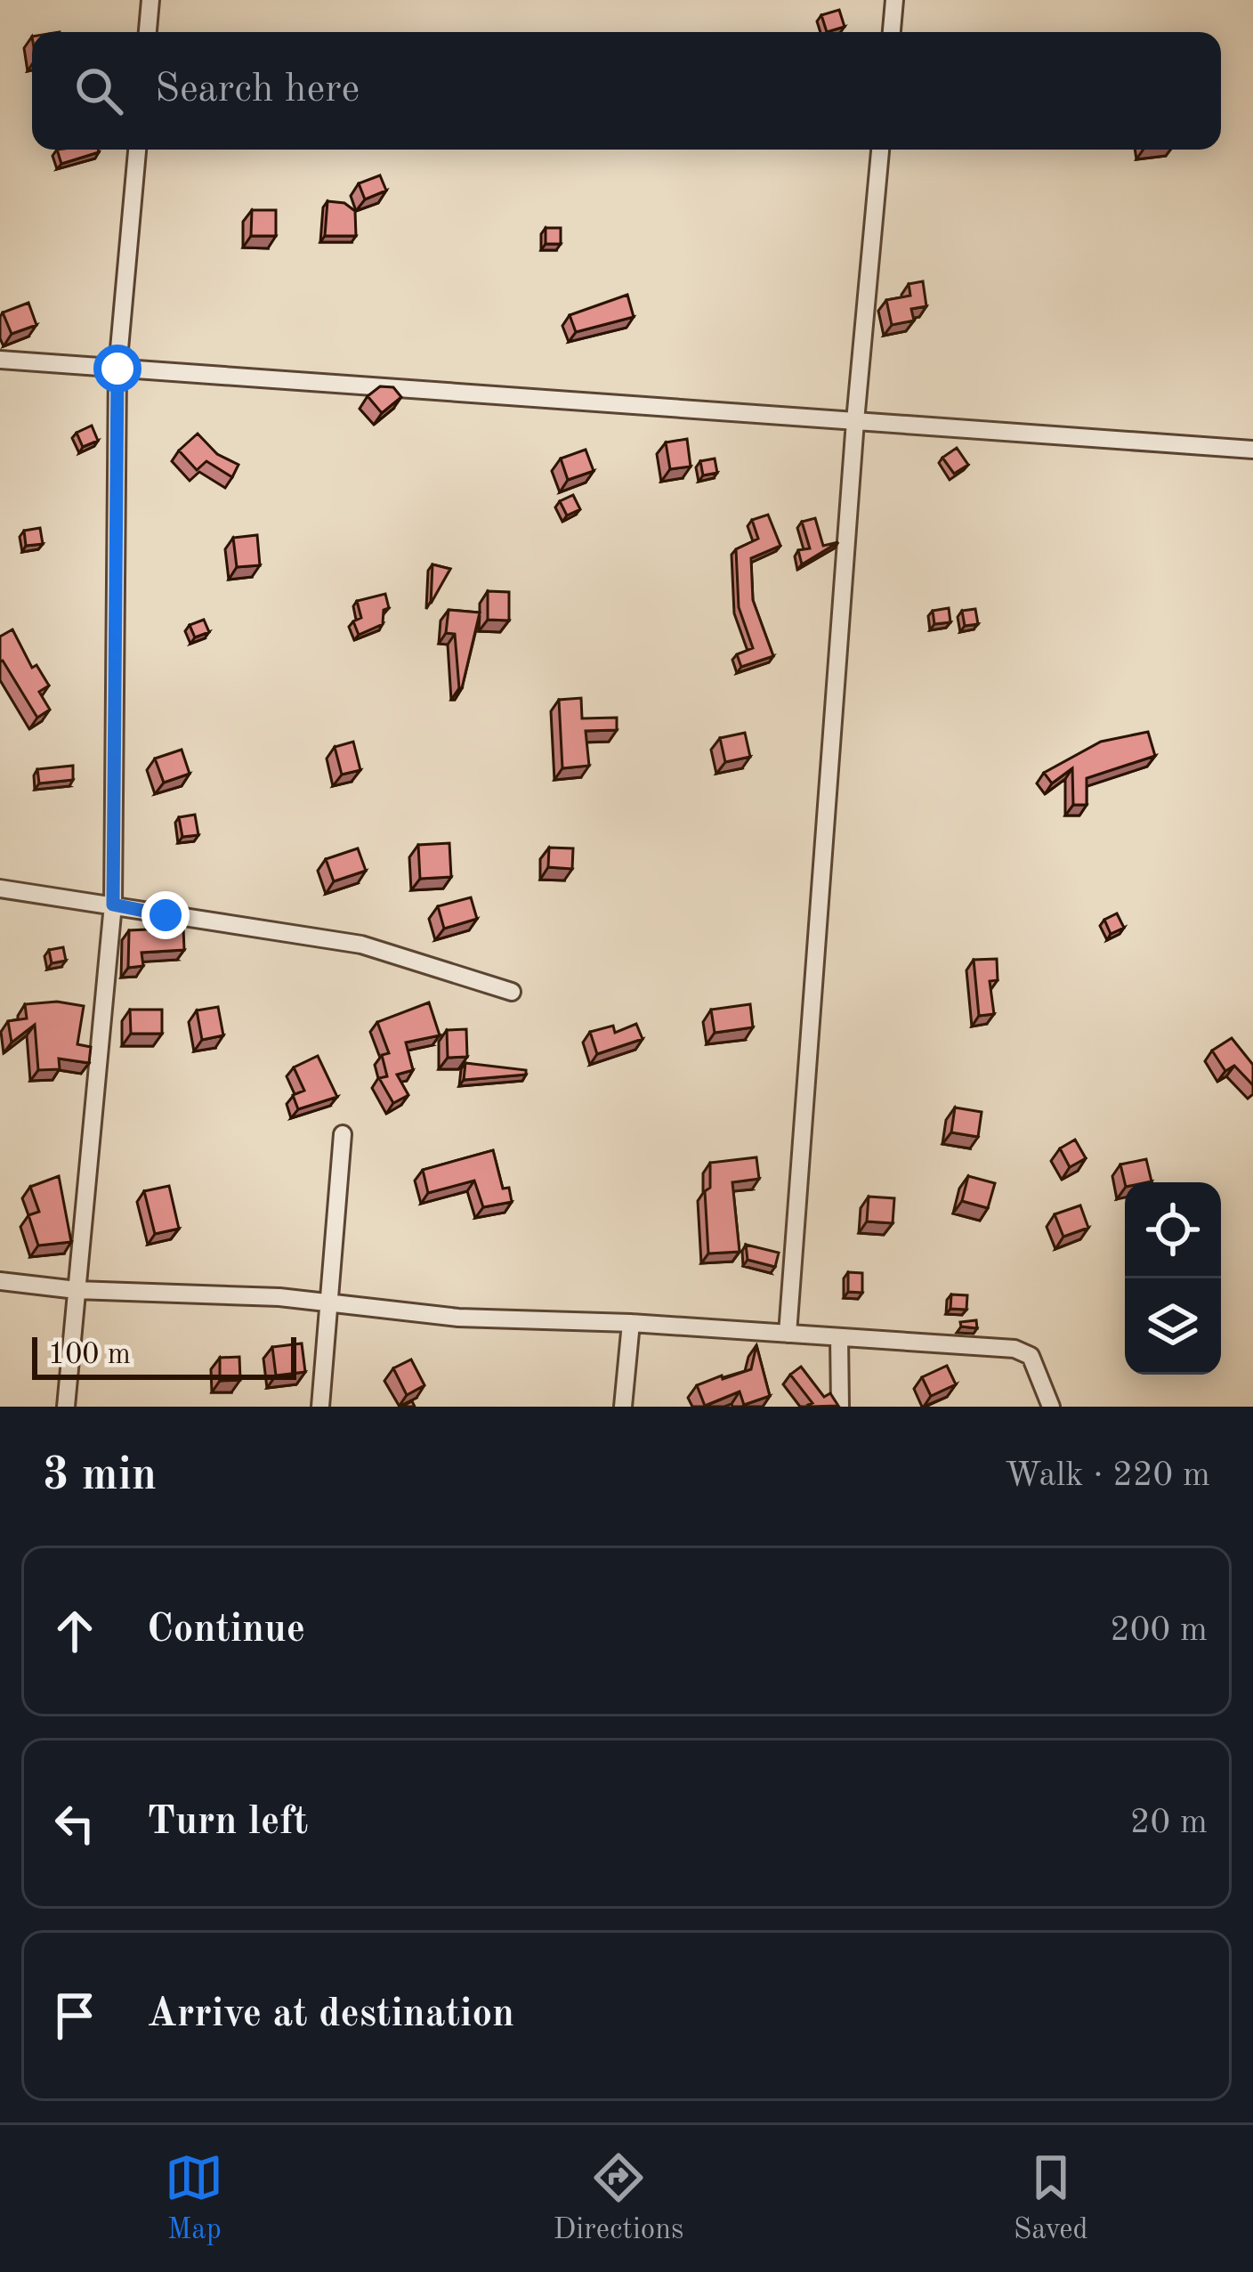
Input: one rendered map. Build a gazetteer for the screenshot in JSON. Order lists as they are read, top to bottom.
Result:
{
  "scale_bar": "100 m",
  "page": {
    "search": "Search here",
    "scale": "100 m",
    "heading": ["3 min", "Walk · 220 m"],
    "list": [
      ["Continue", "200 m"],
      ["Turn left", "20 m"],
      "Arrive at destination"
    ],
    "nav": ["Map", "Directions", "Saved"]
  }
}
